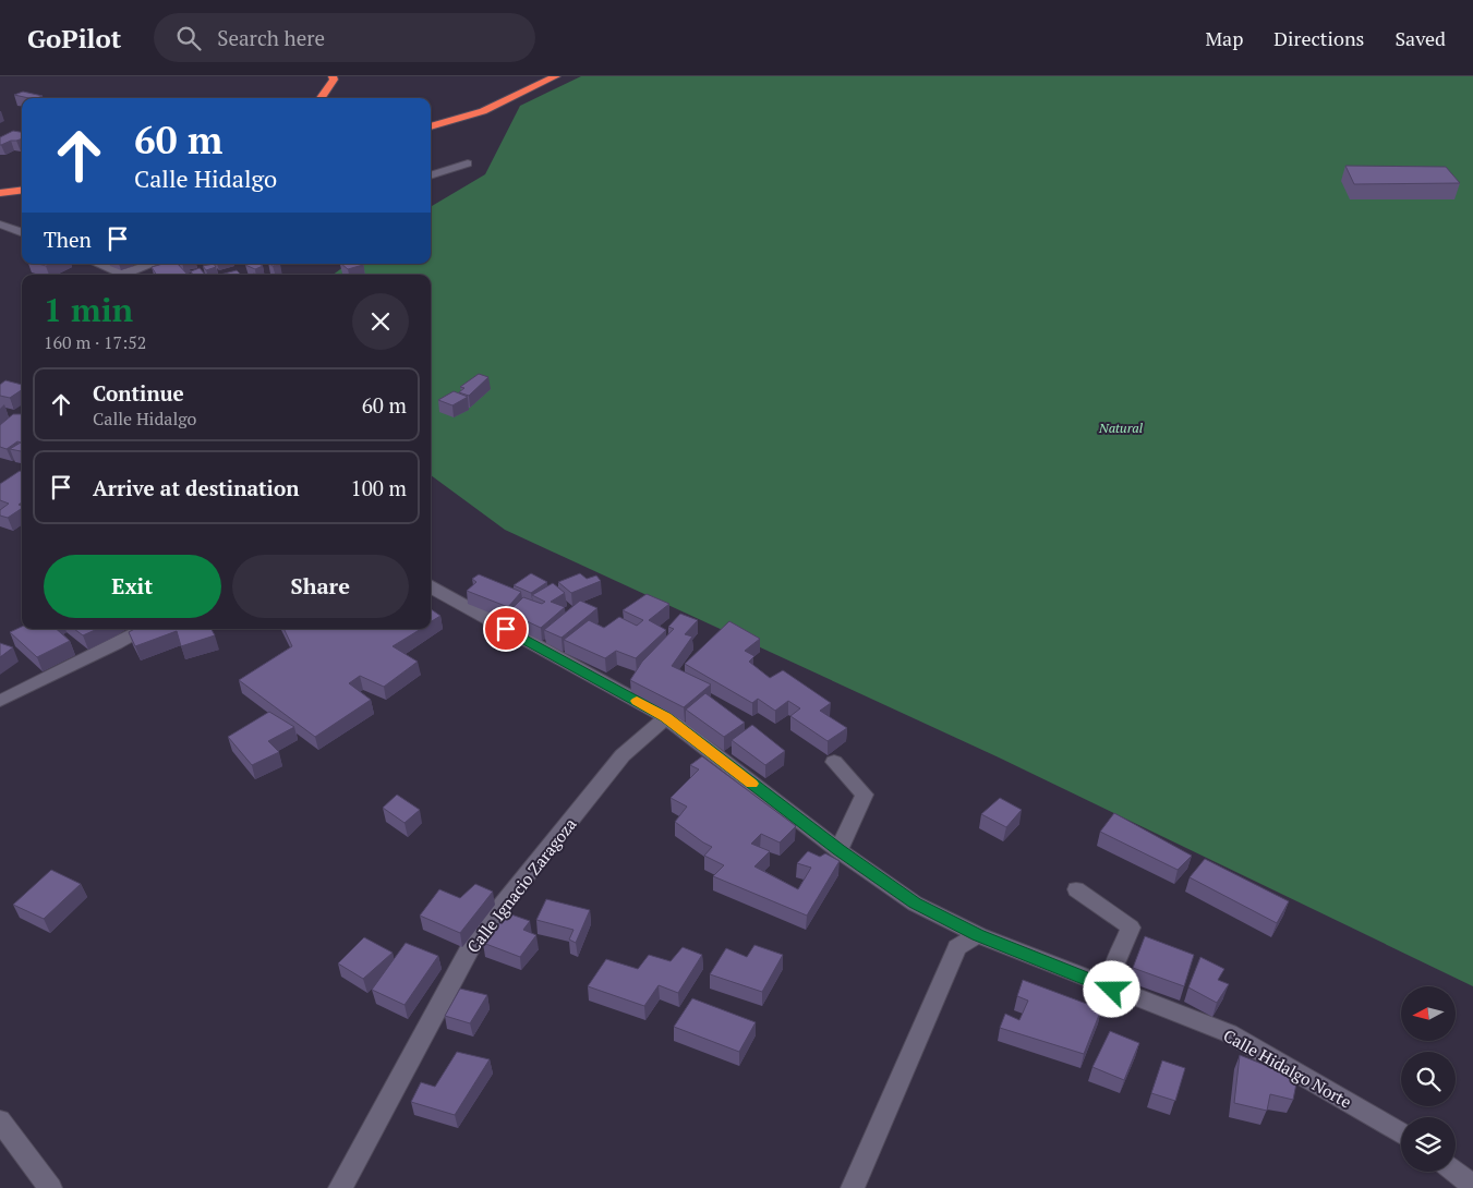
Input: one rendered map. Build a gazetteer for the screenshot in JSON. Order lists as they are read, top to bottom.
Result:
{
  "streets": {
    "street": ["Calle Ignacio Zaragoza", "Calle Hidalgo Norte"]
  },
  "crossings": [
    ["Calle Ignacio Zaragoza", "Calle Hidalgo Norte"]
  ],
  "parks": ["Natural"],
  "north": "left",
  "page": {
    "header": "GoPilot",
    "search": "Search here",
    "nav": ["Map", "Directions", "Saved"],
    "turn": ["60 m", "Calle Hidalgo"],
    "then": "Then",
    "heading": ["1 min", "160 m · 17:52"],
    "list": [
      {
        "name": "Continue",
        "note": "Calle Hidalgo",
        "value": "60 m"
      },
      {
        "name": "Arrive at destination",
        "value": "100 m"
      }
    ],
    "buttons": ["Exit", "Share"]
  }
}
